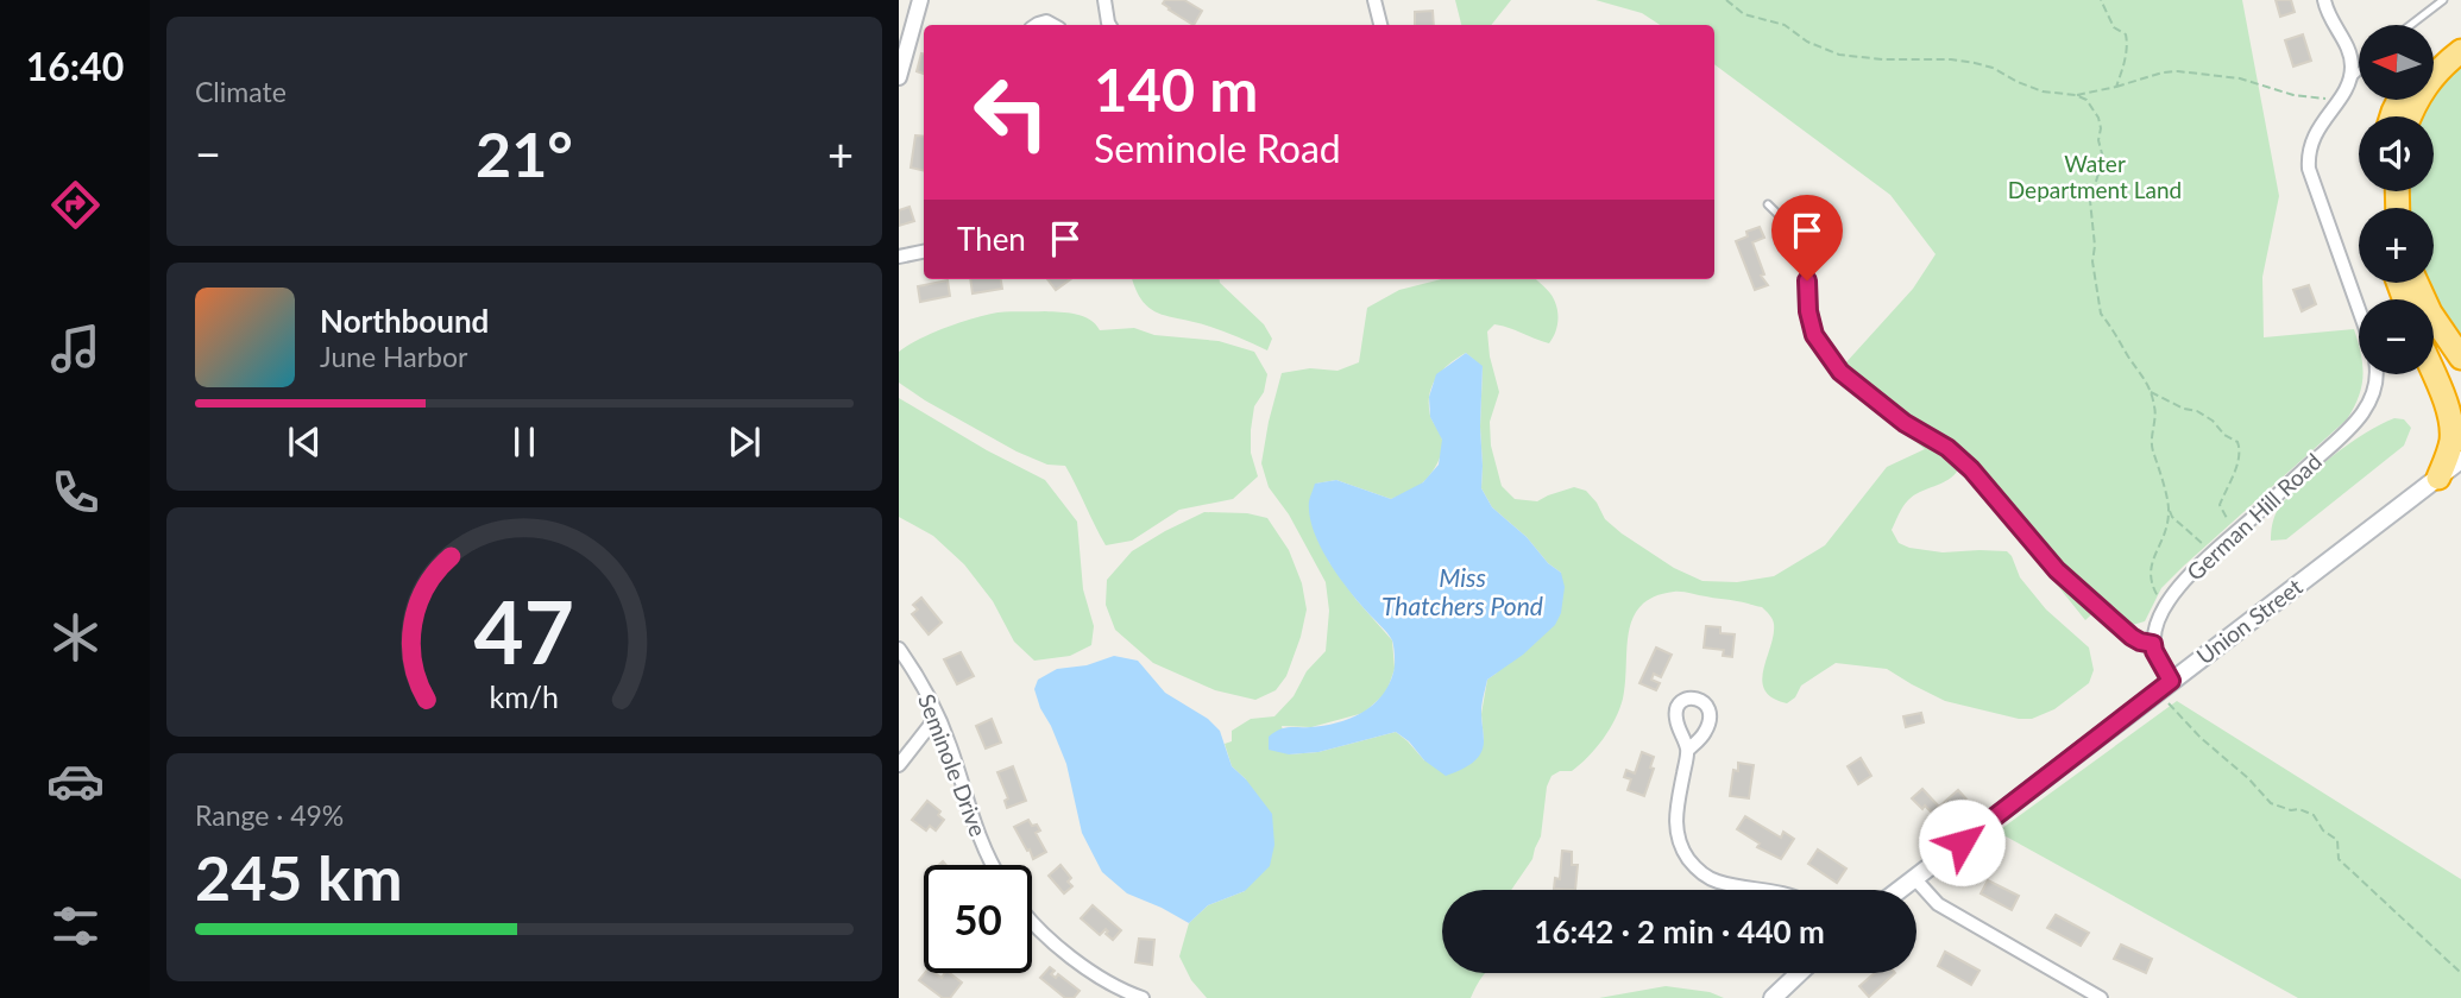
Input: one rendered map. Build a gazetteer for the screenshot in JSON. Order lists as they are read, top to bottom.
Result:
{
  "streets": {
    "main road": ["Union Street"],
    "street": ["German Hill Road", "Seminole Drive"]
  },
  "water": ["Miss Thatchers Pond"],
  "parks": ["Water Department Land"],
  "north": "left",
  "page": {
    "tabs": "16:40",
    "tile": [
      "Climate",
      ["Range · 49%", "245 km"]
    ],
    "map_buttons": ["+", "−"],
    "turn": ["140 m", "Seminole Road"],
    "heat": ["−", "21°", "+"],
    "then": "Then",
    "song": ["Northbound", "June Harbor"],
    "limit": "50",
    "trip": "16:42 · 2 min · 440 m",
    "gauge": ["47", "km/h"]
  }
}
